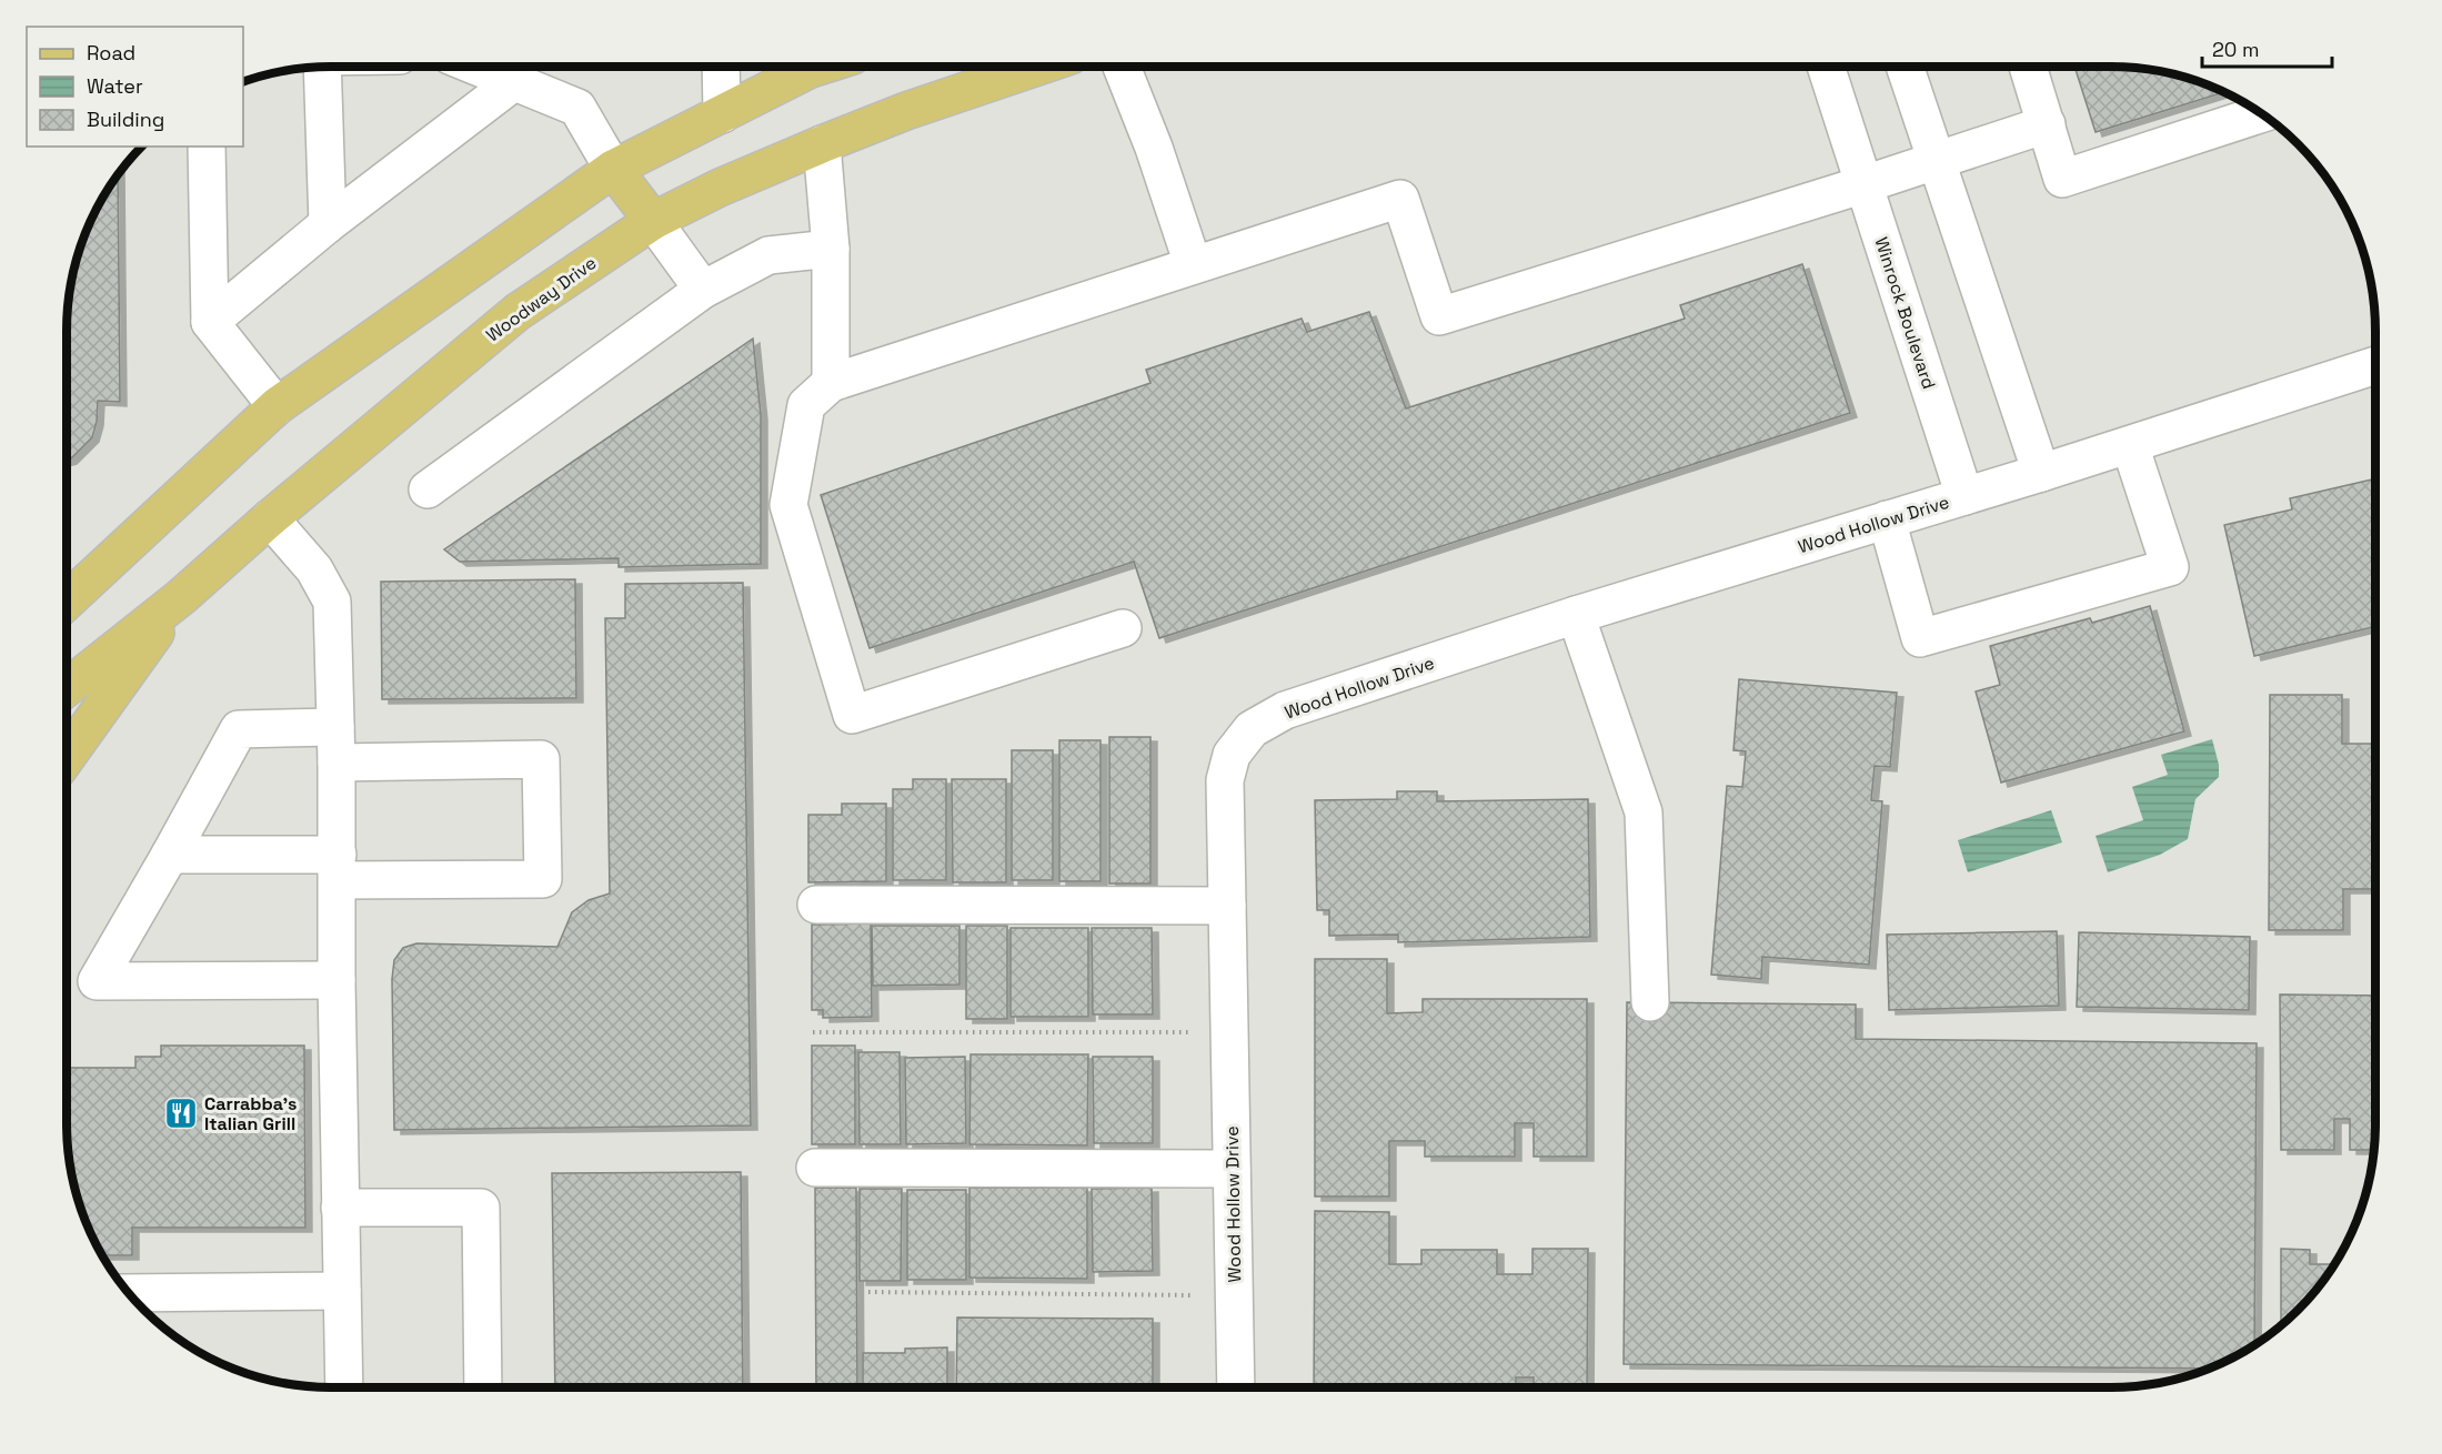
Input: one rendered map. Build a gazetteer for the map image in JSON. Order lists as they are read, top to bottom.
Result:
{
  "streets": {
    "main road": ["Woodway Drive"],
    "street": ["Winrock Boulevard", "Wood Hollow Drive"]
  },
  "crossings": [
    ["Winrock Boulevard", "Wood Hollow Drive"]
  ],
  "places": {
    "restaurant": ["Carrabba's Italian Grill"]
  },
  "legend": ["Road", "Water", "Building"],
  "scale_bar": "20 m"
}
